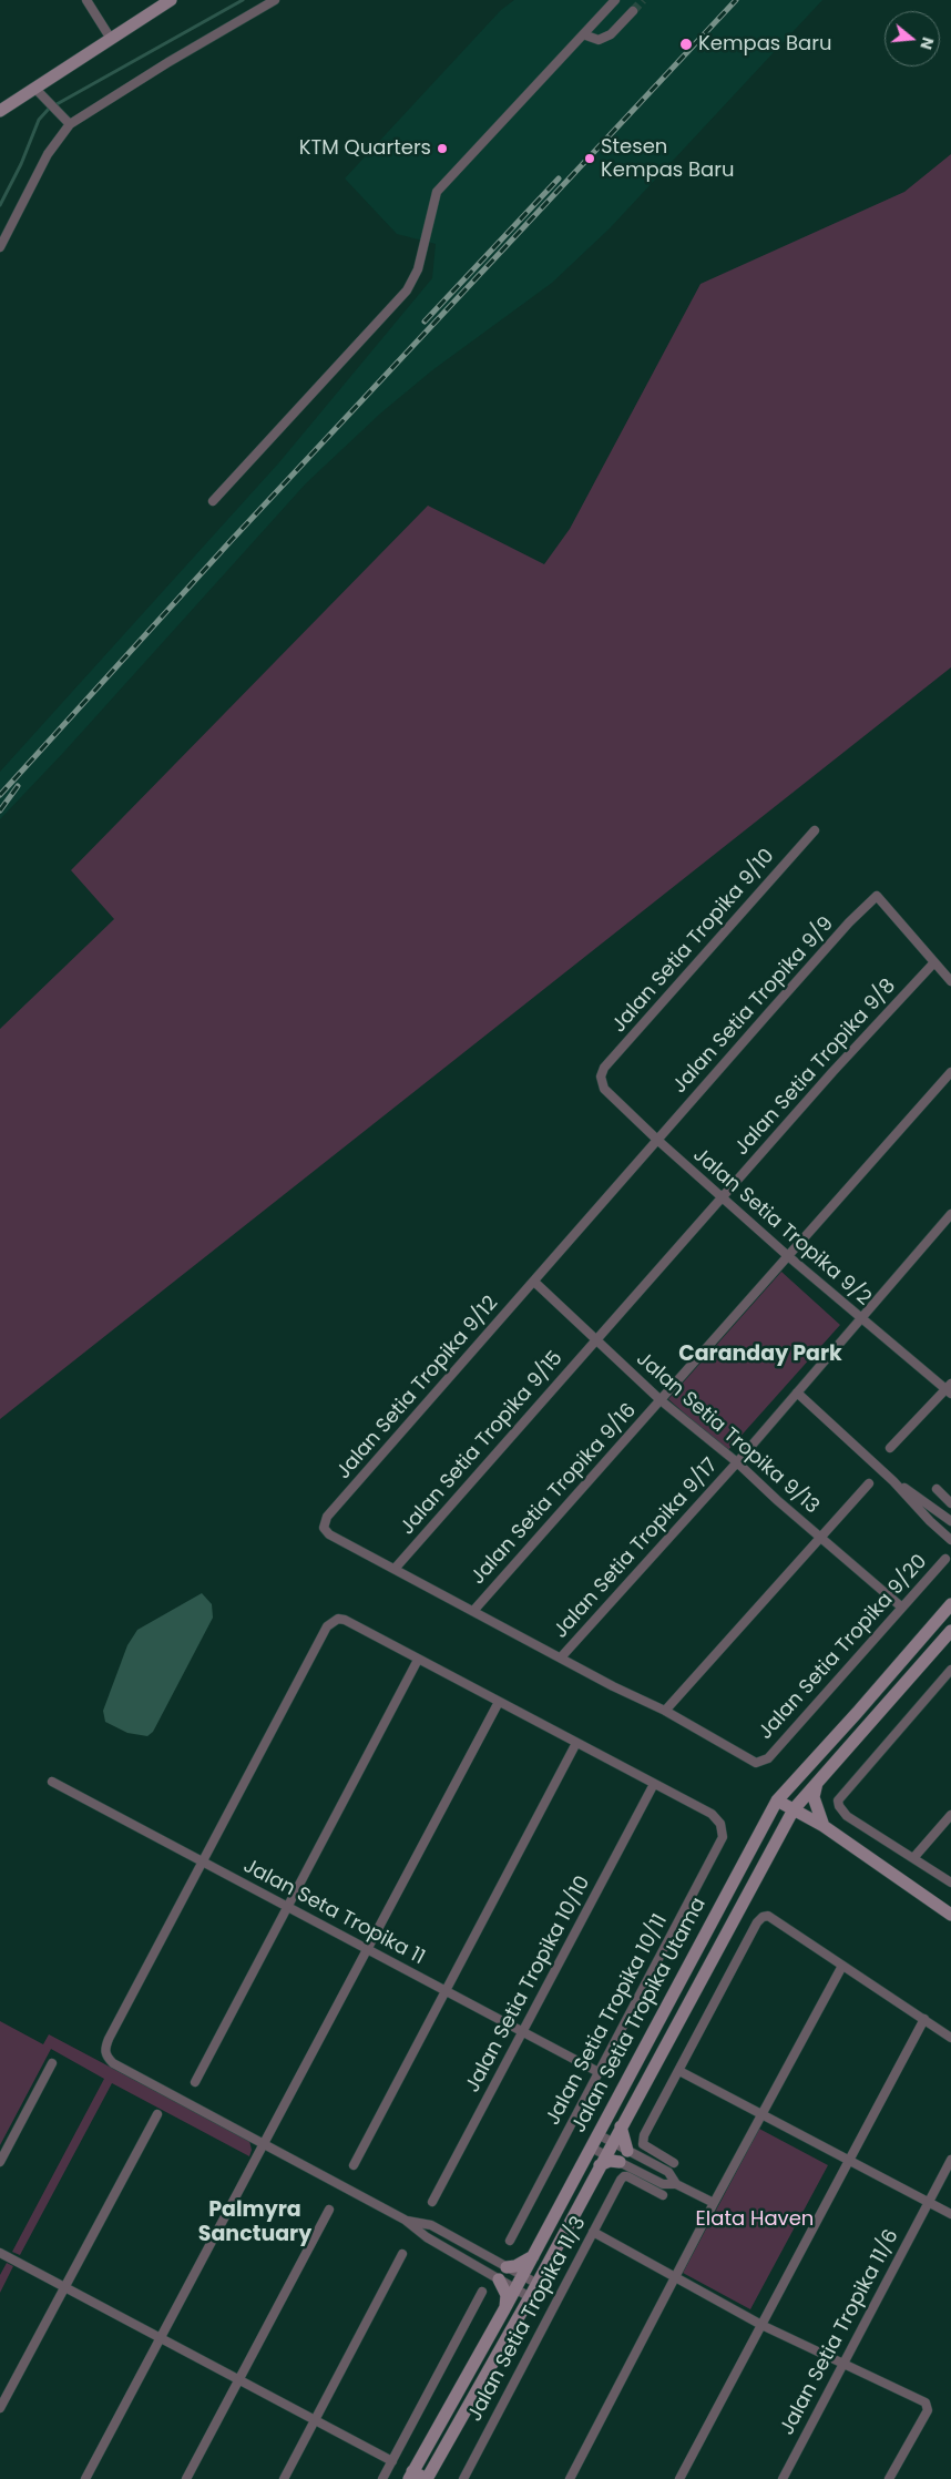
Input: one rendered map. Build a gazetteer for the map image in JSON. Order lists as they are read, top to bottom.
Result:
{
  "streets": {
    "main road": ["Jalan Setia Tropika Utama"],
    "street": [
      "Jalan Setia Tropika 9/10",
      "Jalan Setia Tropika 9/9",
      "Jalan Setia Tropika 9/8",
      "Jalan Setia Tropika 9/2",
      "Jalan Setia Tropika 9/12",
      "Jalan Setia Tropika 9/13",
      "Jalan Setia Tropika 9/15",
      "Jalan Setia Tropika 9/16",
      "Jalan Setia Tropika 9/17",
      "Jalan Setia Tropika 9/20",
      "Jalan Seta Tropika 11",
      "Jalan Setia Tropika 10/10",
      "Jalan Setia Tropika 10/11",
      "Jalan Setia Tropika 11/3",
      "Jalan Setia Tropika 11/6"
    ]
  },
  "crossings": [
    ["Jalan Setia Tropika 9/10", "Jalan Setia Tropika 9/2"],
    ["Jalan Setia Tropika 9/9", "Jalan Setia Tropika 9/8"],
    ["Jalan Setia Tropika 9/9", "Jalan Setia Tropika 9/2"],
    ["Jalan Setia Tropika 9/9", "Jalan Setia Tropika 9/12"],
    ["Jalan Setia Tropika 9/9", "Jalan Setia Tropika 9/13"],
    ["Jalan Setia Tropika 9/8", "Jalan Setia Tropika 9/2"],
    ["Jalan Setia Tropika 9/8", "Jalan Setia Tropika 9/13"],
    ["Jalan Setia Tropika 9/8", "Jalan Setia Tropika 9/15"],
    ["Jalan Setia Tropika 9/2", "Jalan Setia Tropika 9/16"],
    ["Jalan Setia Tropika 9/2", "Jalan Setia Tropika 9/17"],
    ["Jalan Setia Tropika 9/12", "Jalan Setia Tropika 9/13"],
    ["Jalan Setia Tropika 9/12", "Jalan Setia Tropika 9/15"],
    ["Jalan Setia Tropika 9/13", "Jalan Setia Tropika 9/15"],
    ["Jalan Setia Tropika 9/13", "Jalan Setia Tropika 9/16"],
    ["Jalan Setia Tropika 9/13", "Jalan Setia Tropika 9/17"],
    ["Jalan Setia Tropika 9/13", "Jalan Setia Tropika 9/20"],
    ["Jalan Seta Tropika 11", "Jalan Setia Tropika 10/10"],
    ["Jalan Seta Tropika 11", "Jalan Setia Tropika 10/11"],
    ["Jalan Setia Tropika 10/10", "Jalan Setia Tropika 10/11"]
  ],
  "districts": ["Caranday Park", "Palmyra Sanctuary"],
  "parks": ["Elata Haven"],
  "places": ["Kempas Baru", "KTM Quarters", "Stesen Kempas Baru"],
  "north": "right"
}
